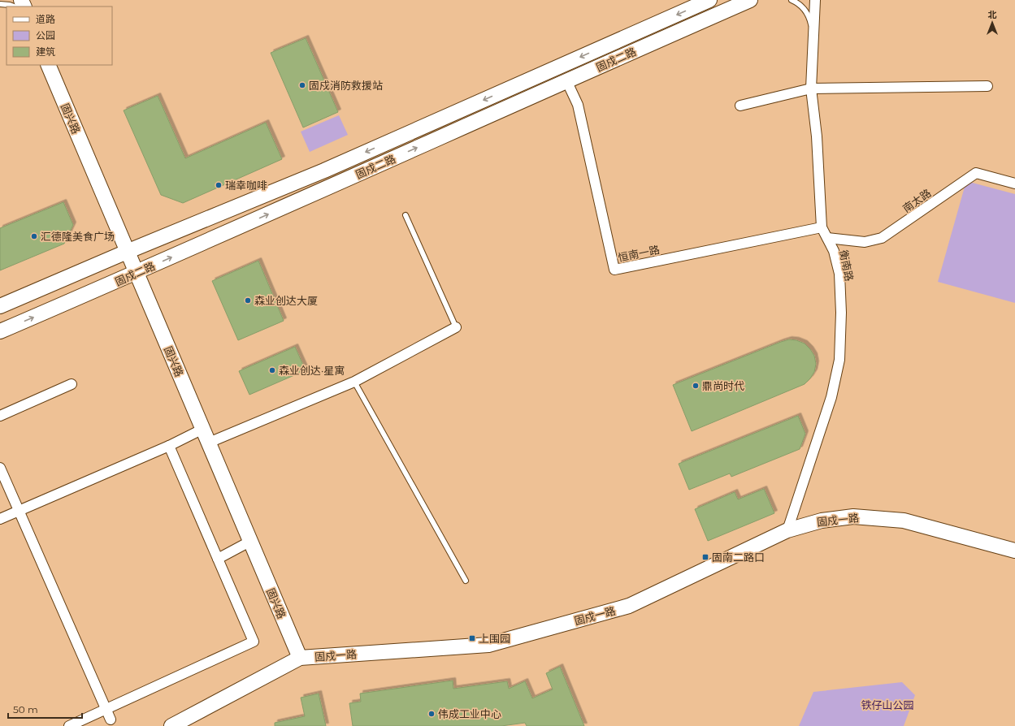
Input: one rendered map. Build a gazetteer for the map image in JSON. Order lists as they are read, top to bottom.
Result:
{
  "streets": {
    "street": [
      "固戍二路",
      "固兴路",
      "南太路",
      "恒南一路",
      "衡南路",
      "固戍一路"
    ]
  },
  "crossings": [
    ["固戍二路", "固兴路"],
    ["固戍二路", "恒南一路"],
    ["固兴路", "固戍一路"],
    ["南太路", "衡南路"],
    ["恒南一路", "衡南路"],
    ["衡南路", "固戍一路"]
  ],
  "parks": ["铁仔山公园"],
  "places": {
    "other": [
      "固戍消防救援站",
      "瑞幸咖啡",
      "汇德隆美食广场",
      "森业创达大厦",
      "森业创达·星寓",
      "鼎尚时代",
      "伟成工业中心"
    ],
    "transit": ["固南二路口", "上围园"]
  },
  "legend": ["道路", "公园", "建筑"],
  "scale_bar": "50 m",
  "north": "top"
}
